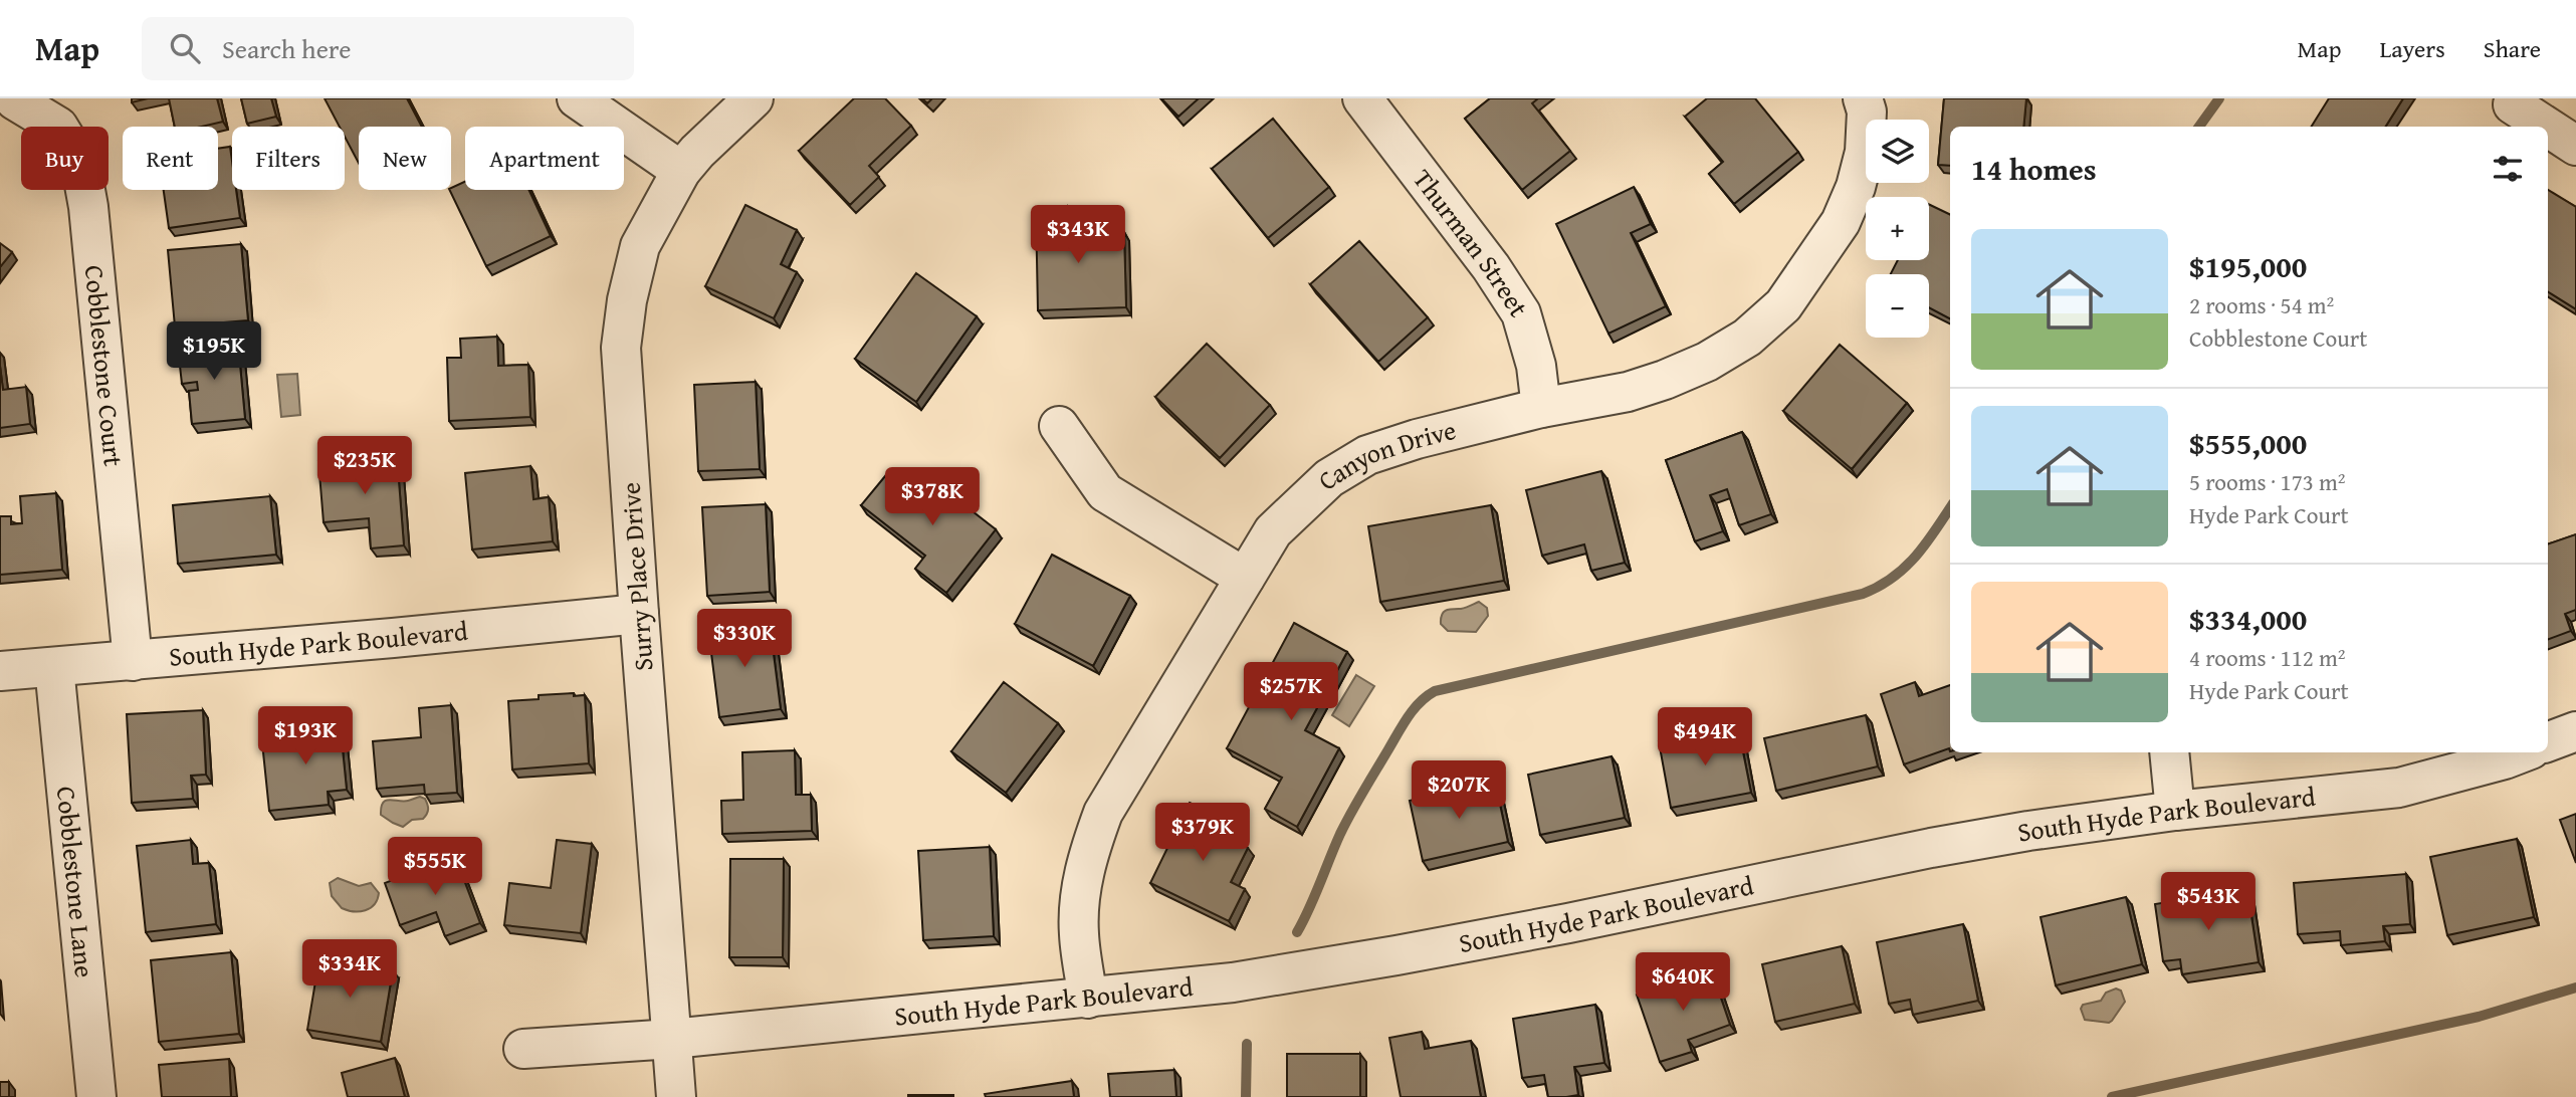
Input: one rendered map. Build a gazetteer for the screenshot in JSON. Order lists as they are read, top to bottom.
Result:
{
  "streets": {
    "street": [
      "Thurman Street",
      "Cobblestone Court",
      "Canyon Drive",
      "Surry Place Drive",
      "South Hyde Park Boulevard",
      "Cobblestone Lane"
    ]
  },
  "crossings": [
    ["Thurman Street", "Canyon Drive"],
    ["Cobblestone Court", "South Hyde Park Boulevard"],
    ["Canyon Drive", "South Hyde Park Boulevard"],
    ["Surry Place Drive", "South Hyde Park Boulevard"],
    ["South Hyde Park Boulevard", "Cobblestone Lane"]
  ],
  "page": {
    "header": "Map",
    "search": "Search here",
    "nav": ["Map", "Layers", "Share"],
    "map_buttons": ["+", "−"],
    "chip": [
      "Buy",
      "Rent",
      "Filters",
      "New",
      "Apartment"
    ],
    "heading": "14 homes",
    "price": [
      "$343K",
      "$195K",
      "$235K",
      "$378K",
      "$330K",
      "$257K",
      "$193K",
      "$494K",
      "$207K",
      "$379K",
      "$555K",
      "$543K",
      "$334K",
      "$640K"
    ],
    "list": [
      {
        "name": "$195,000",
        "note": "2 rooms · 54 m² · Cobblestone Court"
      },
      {
        "name": "$555,000",
        "note": "5 rooms · 173 m² · Hyde Park Court"
      },
      {
        "name": "$334,000",
        "note": "4 rooms · 112 m² · Hyde Park Court"
      }
    ]
  }
}
